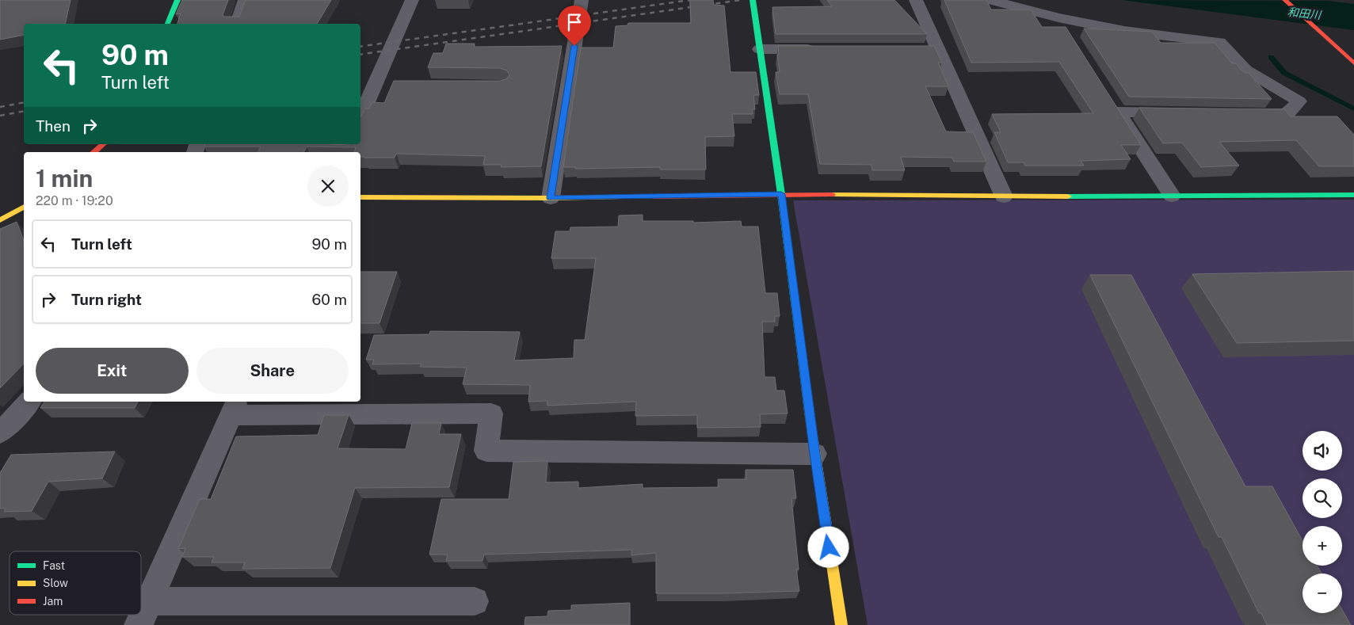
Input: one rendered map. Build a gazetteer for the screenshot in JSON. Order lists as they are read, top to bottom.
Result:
{
  "water": ["和田川"],
  "legend": ["Fast", "Slow", "Jam"],
  "page": {
    "turn": ["90 m", "Turn left"],
    "then": "Then",
    "heading": ["1 min", "220 m · 19:20"],
    "list": [
      {
        "name": "Turn left",
        "value": "90 m"
      },
      {
        "name": "Turn right",
        "value": "60 m"
      }
    ],
    "buttons": ["Exit", "Share"],
    "map_buttons": ["+", "−"]
  }
}
